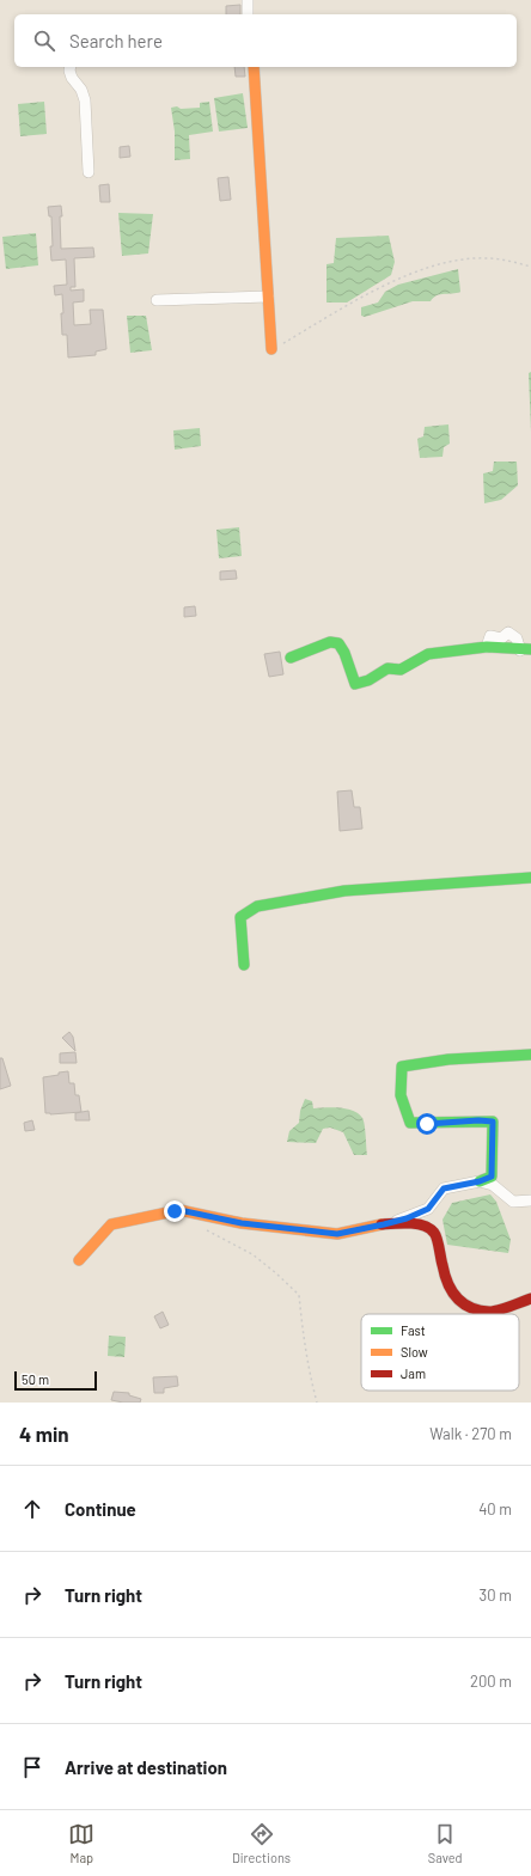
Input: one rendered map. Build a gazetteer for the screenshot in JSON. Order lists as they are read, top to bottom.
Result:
{
  "legend": ["Fast", "Slow", "Jam"],
  "scale_bar": "50 m",
  "page": {
    "search": "Search here",
    "scale": "50 m",
    "heading": ["4 min", "Walk · 270 m"],
    "list": [
      ["Continue", "40 m"],
      ["Turn right", "30 m"],
      ["Turn right", "200 m"],
      "Arrive at destination"
    ],
    "nav": ["Map", "Directions", "Saved"]
  }
}
